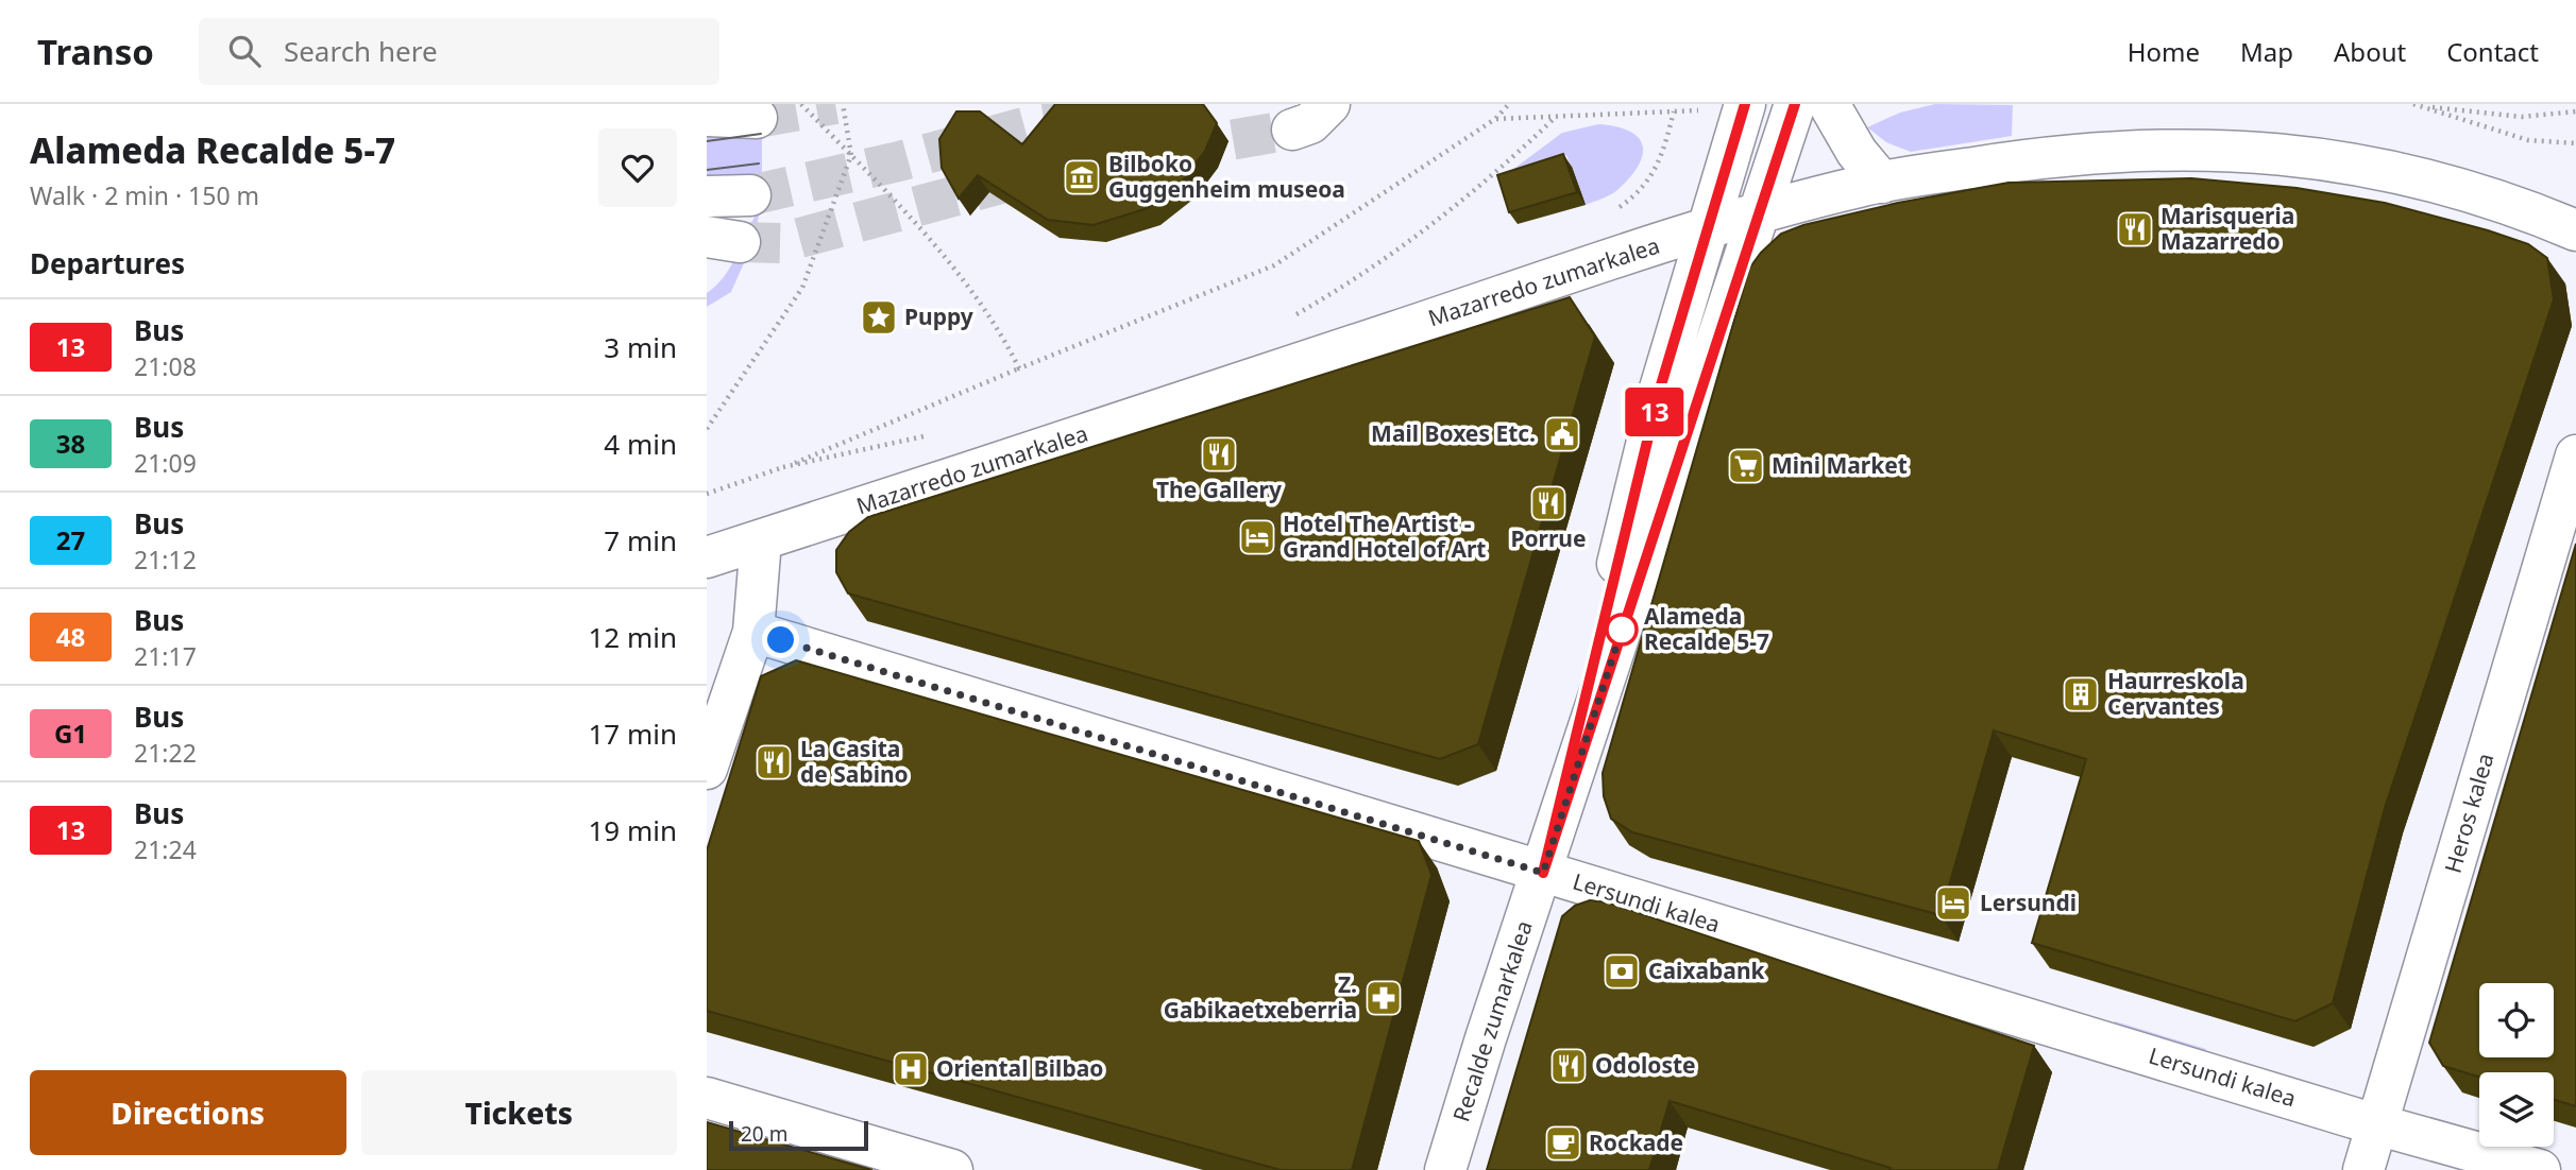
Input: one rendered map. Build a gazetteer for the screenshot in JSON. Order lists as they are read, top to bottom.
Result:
{
  "streets": {
    "main road": [
      "Mazarredo zumarkalea",
      "Heros kalea",
      "Lersundi kalea",
      "Recalde zumarkalea"
    ]
  },
  "crossings": [
    ["Mazarredo zumarkalea", "Recalde zumarkalea"],
    ["Heros kalea", "Lersundi kalea"],
    ["Lersundi kalea", "Recalde zumarkalea"]
  ],
  "places": {
    "museum": ["Bilboko Guggenheim museoa"],
    "restaurant": [
      "Marisqueria Mazarredo",
      "The Gallery",
      "Porrue",
      "La Casita de Sabino",
      "Odoloste"
    ],
    "place": ["Puppy"],
    "public building": ["Mail Boxes Etc."],
    "supermarket": ["Mini Market"],
    "hotel": ["Hotel The Artist - Grand Hotel of Art", "Lersundi"],
    "other": ["Alameda Recalde 5-7"],
    "building": ["Haurreskola Cervantes"],
    "bank": ["Caixabank"],
    "pharmacy": ["Z. Gabikaetxeberria"],
    "hospital": ["Oriental Bilbao"],
    "cafe": ["Rockade"]
  },
  "lines": ["bus line 13"],
  "scale_bar": "20 m",
  "page": {
    "header": "Transo",
    "search": "Search here",
    "nav": [
      "Home",
      "Map",
      "About",
      "Contact"
    ],
    "heading": [
      ["Alameda Recalde 5-7", "Walk · 2 min · 150 m"],
      "Departures"
    ],
    "on_map": "13",
    "list": [
      {
        "mark": "13",
        "name": "Bus",
        "note": "21:08",
        "value": "3 min"
      },
      {
        "mark": "38",
        "name": "Bus",
        "note": "21:09",
        "value": "4 min"
      },
      {
        "mark": "27",
        "name": "Bus",
        "note": "21:12",
        "value": "7 min"
      },
      {
        "mark": "48",
        "name": "Bus",
        "note": "21:17",
        "value": "12 min"
      },
      {
        "mark": "G1",
        "name": "Bus",
        "note": "21:22",
        "value": "17 min"
      },
      {
        "mark": "13",
        "name": "Bus",
        "note": "21:24",
        "value": "19 min"
      }
    ],
    "buttons": ["Directions", "Tickets"],
    "scale": "20 m"
  }
}
